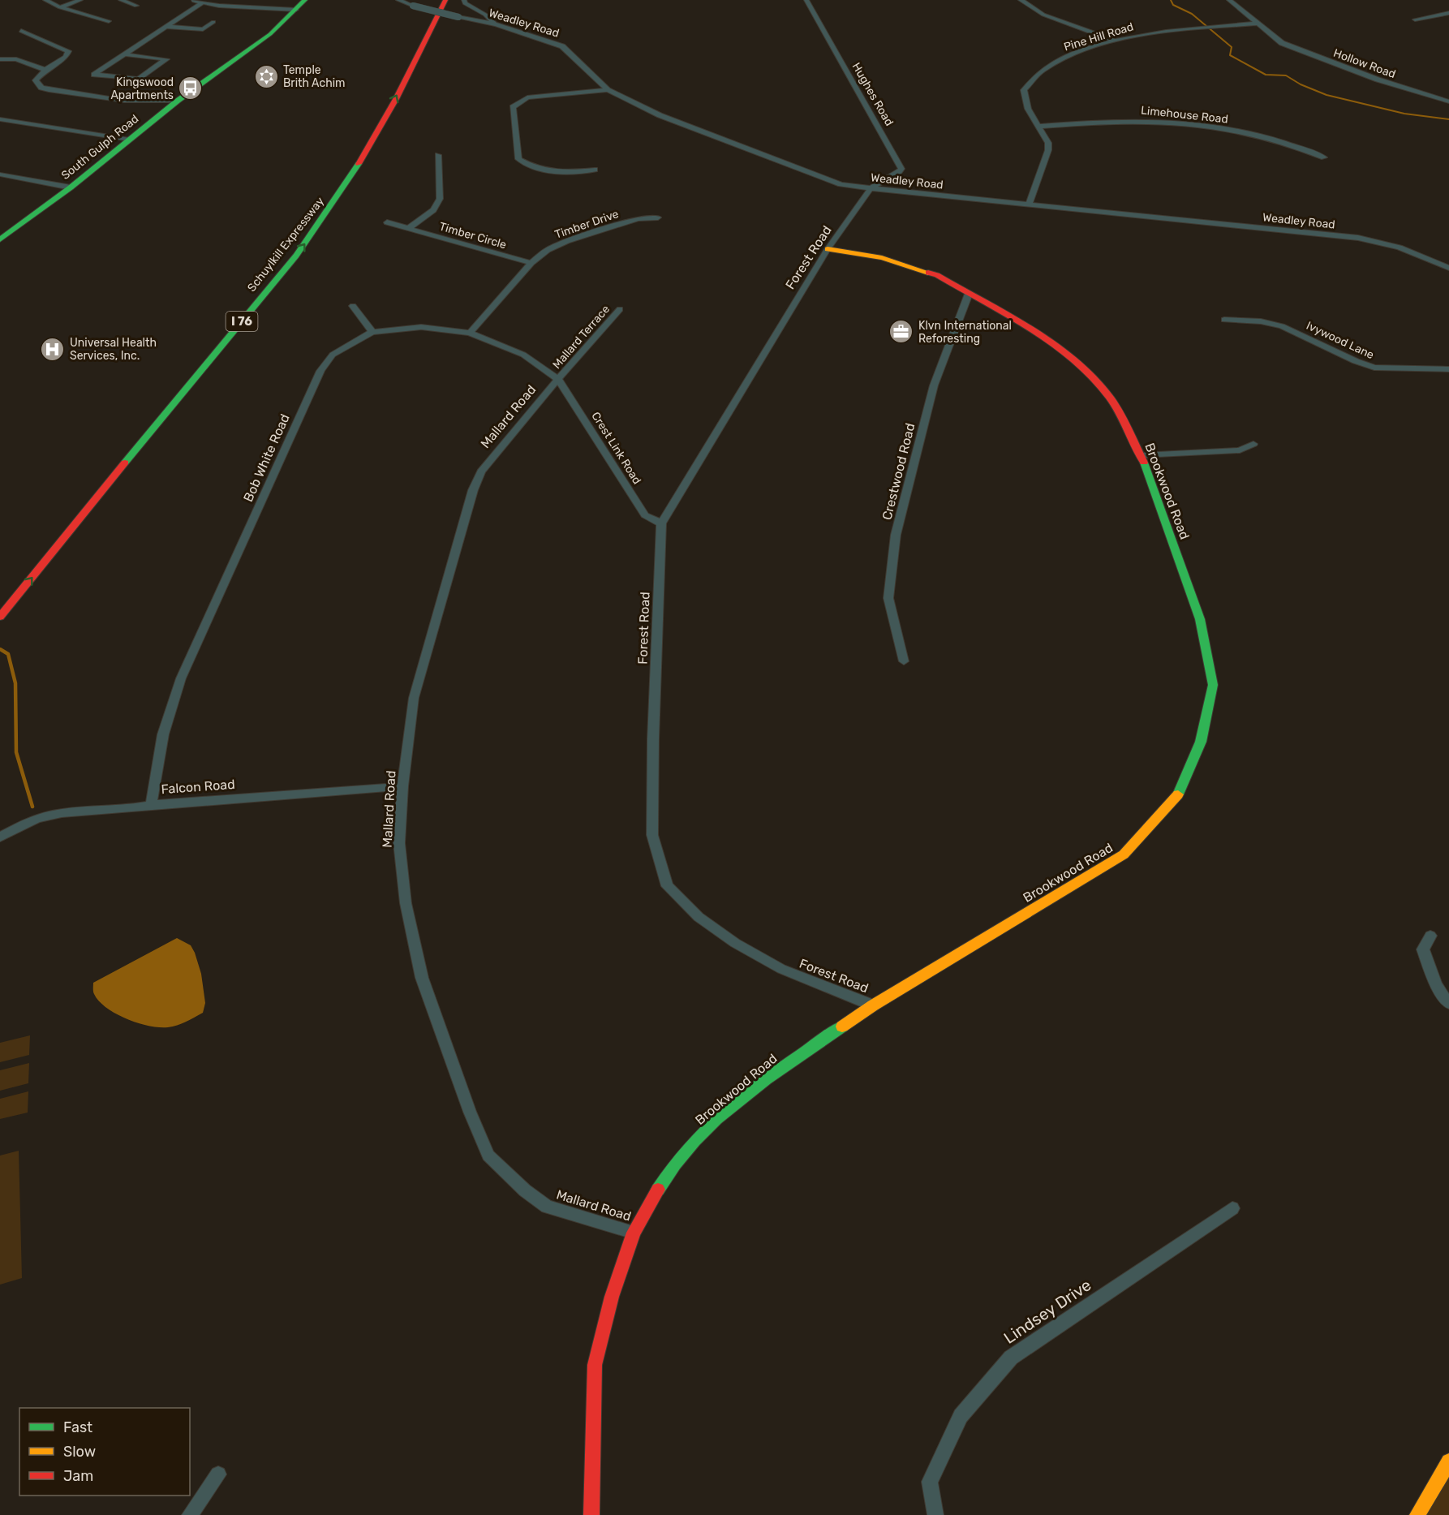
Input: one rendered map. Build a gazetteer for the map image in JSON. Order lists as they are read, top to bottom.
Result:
{
  "streets": {
    "main road": [
      "South Gulph Road",
      "Schuylkill Expressway",
      "I 76",
      "Brookwood Road"
    ],
    "street": [
      "Weadley Road",
      "Pine Hill Road",
      "Hollow Road",
      "Hughes Road",
      "Limehouse Road",
      "Timber Drive",
      "Timber Circle",
      "Forest Road",
      "Mallard Terrace",
      "Ivywood Lane",
      "Mallard Road",
      "Crest Link Road",
      "Bob White Road",
      "Crestwood Road",
      "Falcon Road",
      "Lindsey Drive"
    ]
  },
  "crossings": [
    ["Weadley Road", "Pine Hill Road"],
    ["Weadley Road", "Hughes Road"],
    ["Weadley Road", "Forest Road"],
    ["Pine Hill Road", "Hollow Road"],
    ["Pine Hill Road", "Limehouse Road"],
    ["Hughes Road", "Forest Road"],
    ["Timber Drive", "Timber Circle"],
    ["Timber Drive", "Bob White Road"],
    ["Forest Road", "Crest Link Road"],
    ["Forest Road", "Brookwood Road"],
    ["Mallard Terrace", "Mallard Road"],
    ["Mallard Terrace", "Crest Link Road"],
    ["Mallard Terrace", "Bob White Road"],
    ["Mallard Road", "Crest Link Road"],
    ["Mallard Road", "Bob White Road"],
    ["Mallard Road", "Brookwood Road"],
    ["Mallard Road", "Falcon Road"],
    ["Crest Link Road", "Bob White Road"],
    ["Bob White Road", "Falcon Road"],
    ["Crestwood Road", "Brookwood Road"]
  ],
  "places": {
    "synagogue": ["Temple Brith Achim"],
    "bus stop": ["Kingswood Apartments"],
    "office": ["Klvn International Reforesting"],
    "hospital": ["Universal Health Services, Inc."]
  },
  "legend": ["Fast", "Slow", "Jam"]
}
